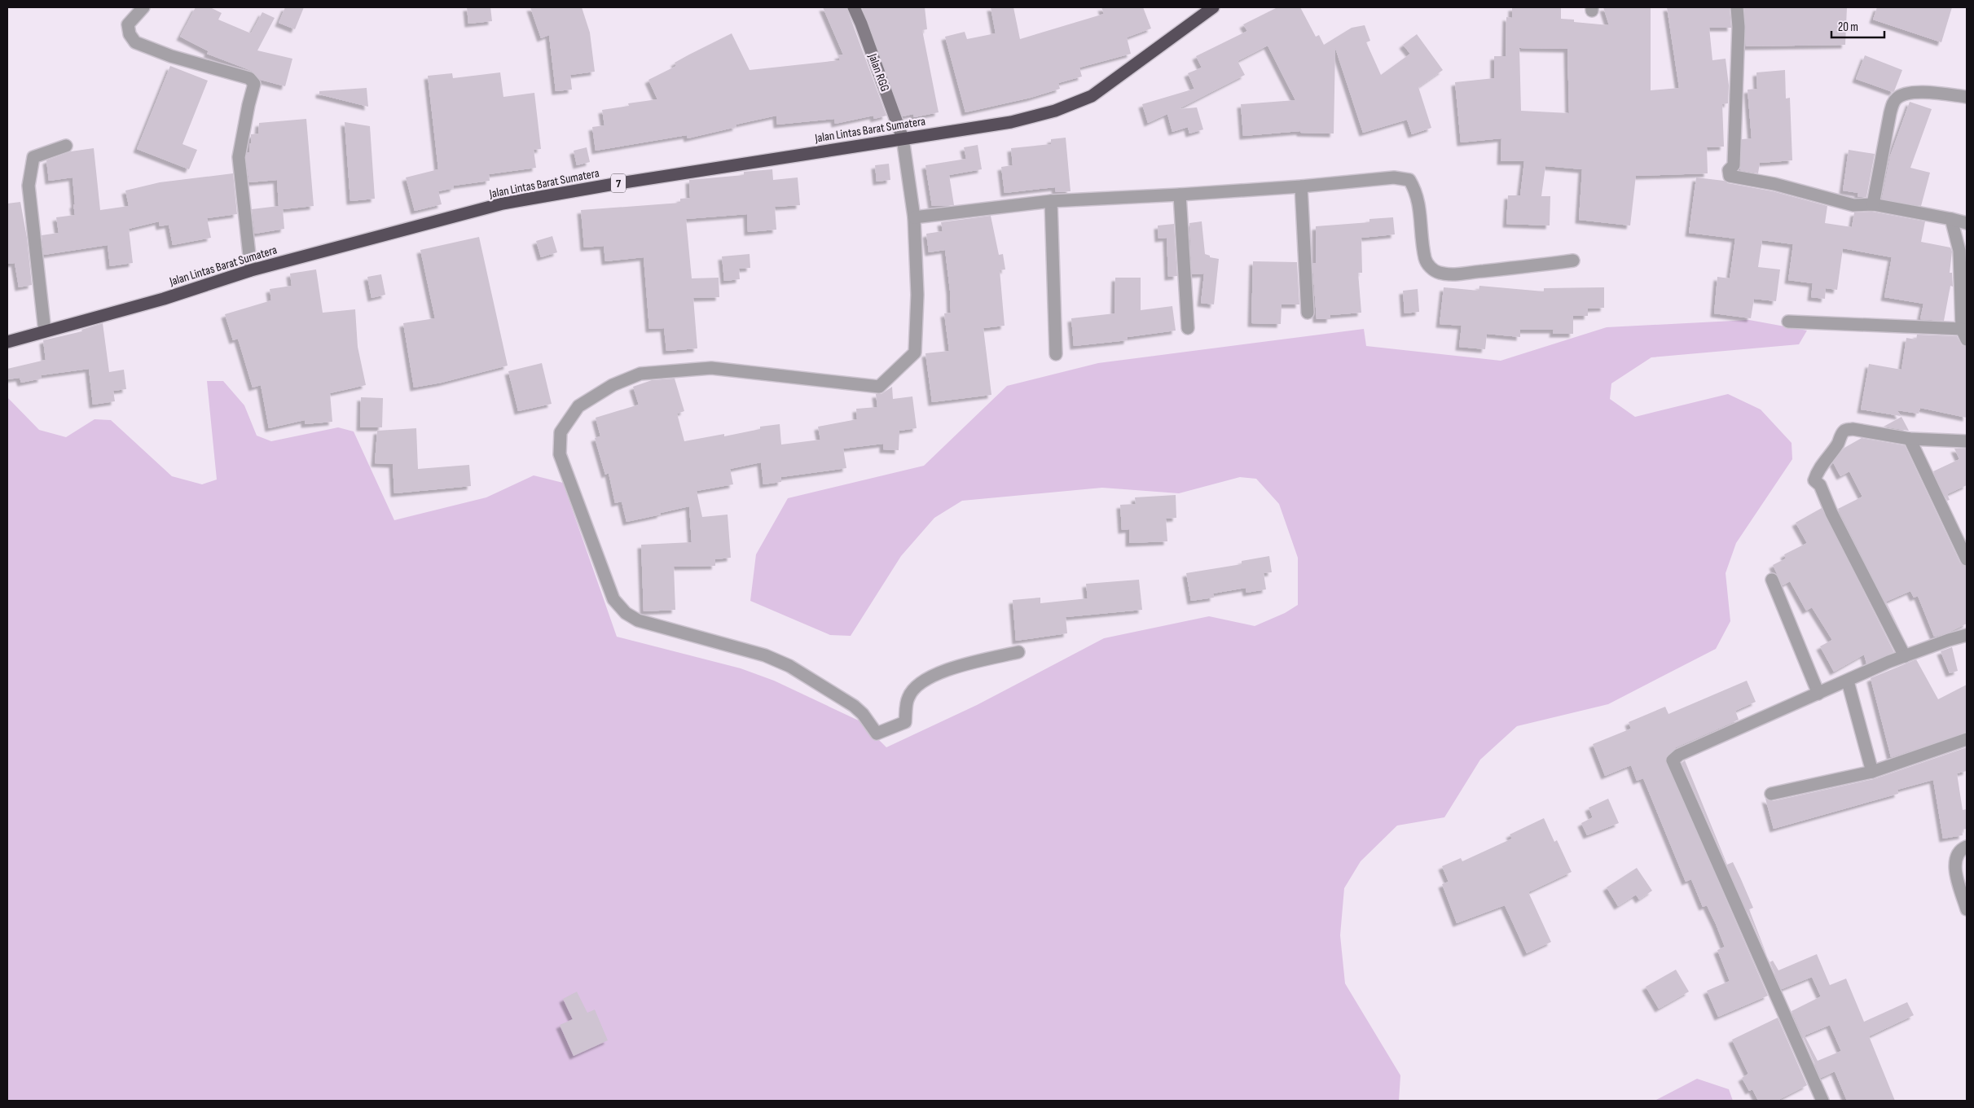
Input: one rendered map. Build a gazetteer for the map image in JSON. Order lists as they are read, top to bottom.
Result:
{
  "streets": {
    "highway": ["Jalan Lintas Barat Sumatera", "7"],
    "street": ["Jalan RGG"]
  },
  "crossings": [
    ["Jalan RGG", "Jalan Lintas Barat Sumatera"]
  ],
  "scale_bar": "20 m"
}
